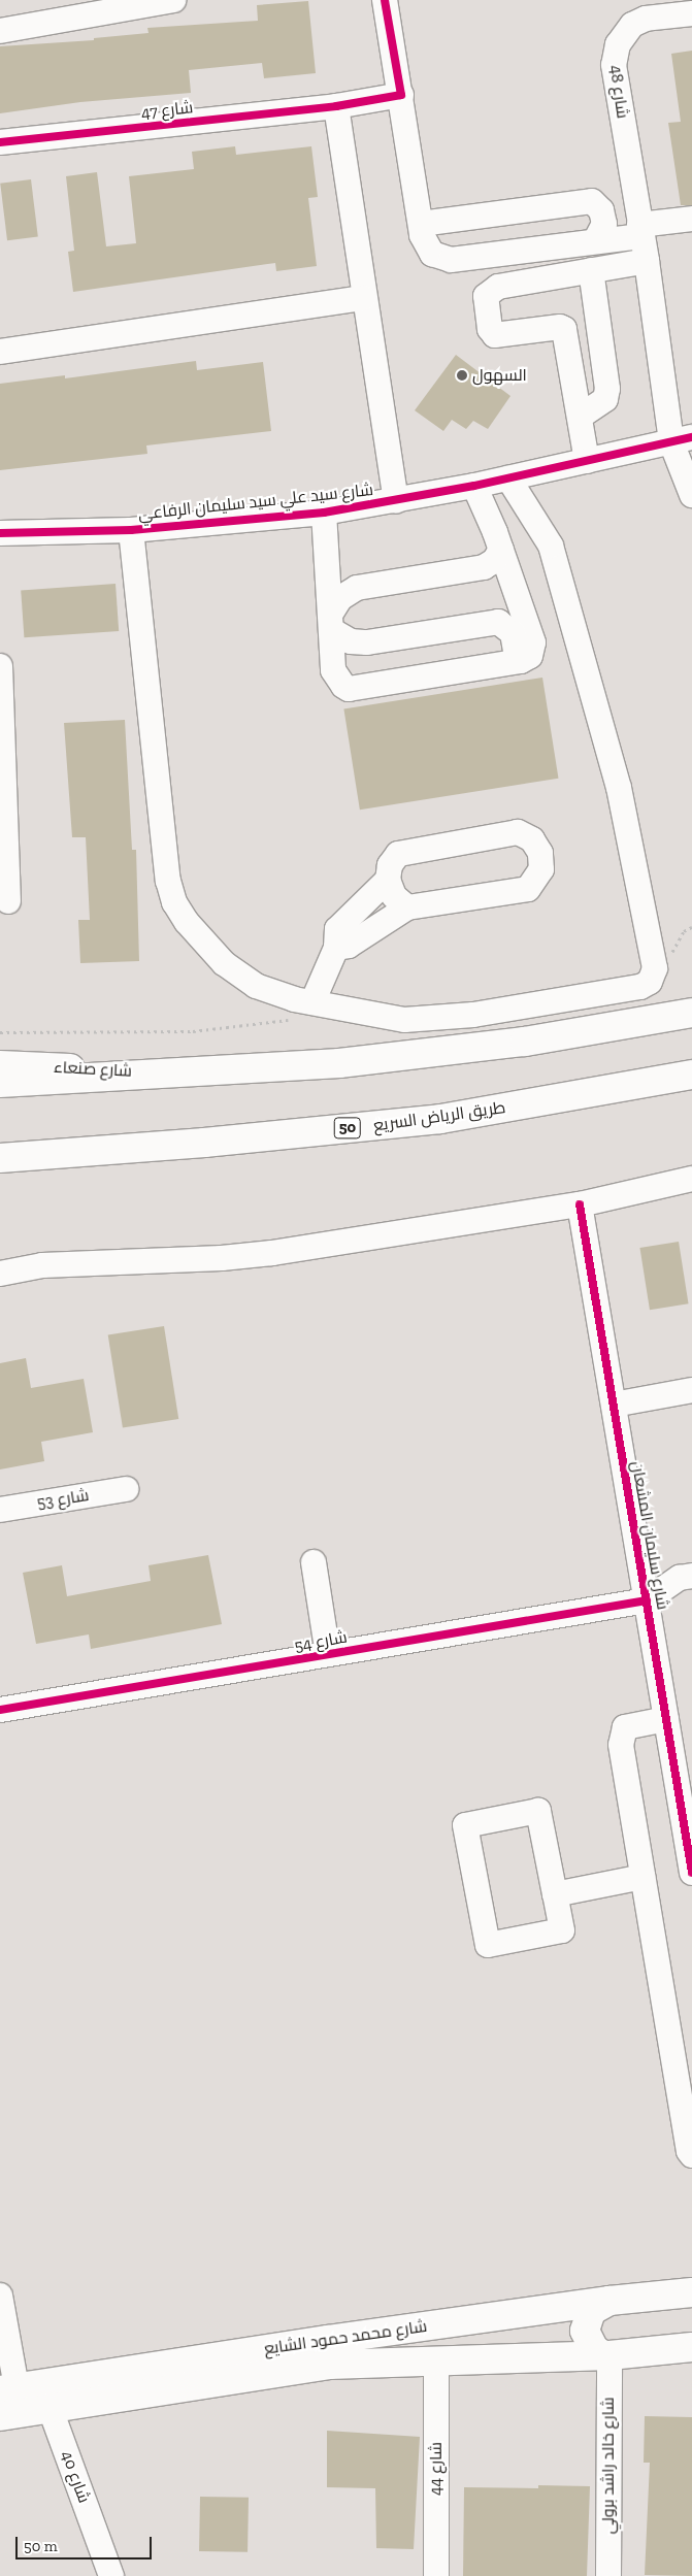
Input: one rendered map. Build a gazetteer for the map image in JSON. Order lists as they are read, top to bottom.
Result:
{
  "streets": {
    "main road": [
      "شارع صنعاء",
      "طريق الرياض السريع",
      "50",
      "شارع محمد حمود الشايع"
    ],
    "street": [
      "شارع 48",
      "شارع 47",
      "شارع سيد علي سيد سليمان الرفاعي",
      "شارع 53",
      "شارع سليمان المشعان",
      "شارع 54",
      "شارع خالد راشد برولي",
      "شارع 44",
      "شارع 40"
    ]
  },
  "crossings": [
    ["شارع 48", "شارع سيد علي سيد سليمان الرفاعي"],
    ["شارع سليمان المشعان", "شارع 54"],
    ["شارع محمد حمود الشايع", "شارع خالد راشد برولي"],
    ["شارع محمد حمود الشايع", "شارع 44"],
    ["شارع محمد حمود الشايع", "شارع 40"]
  ],
  "places": ["السهول"],
  "scale_bar": "50 m"
}
